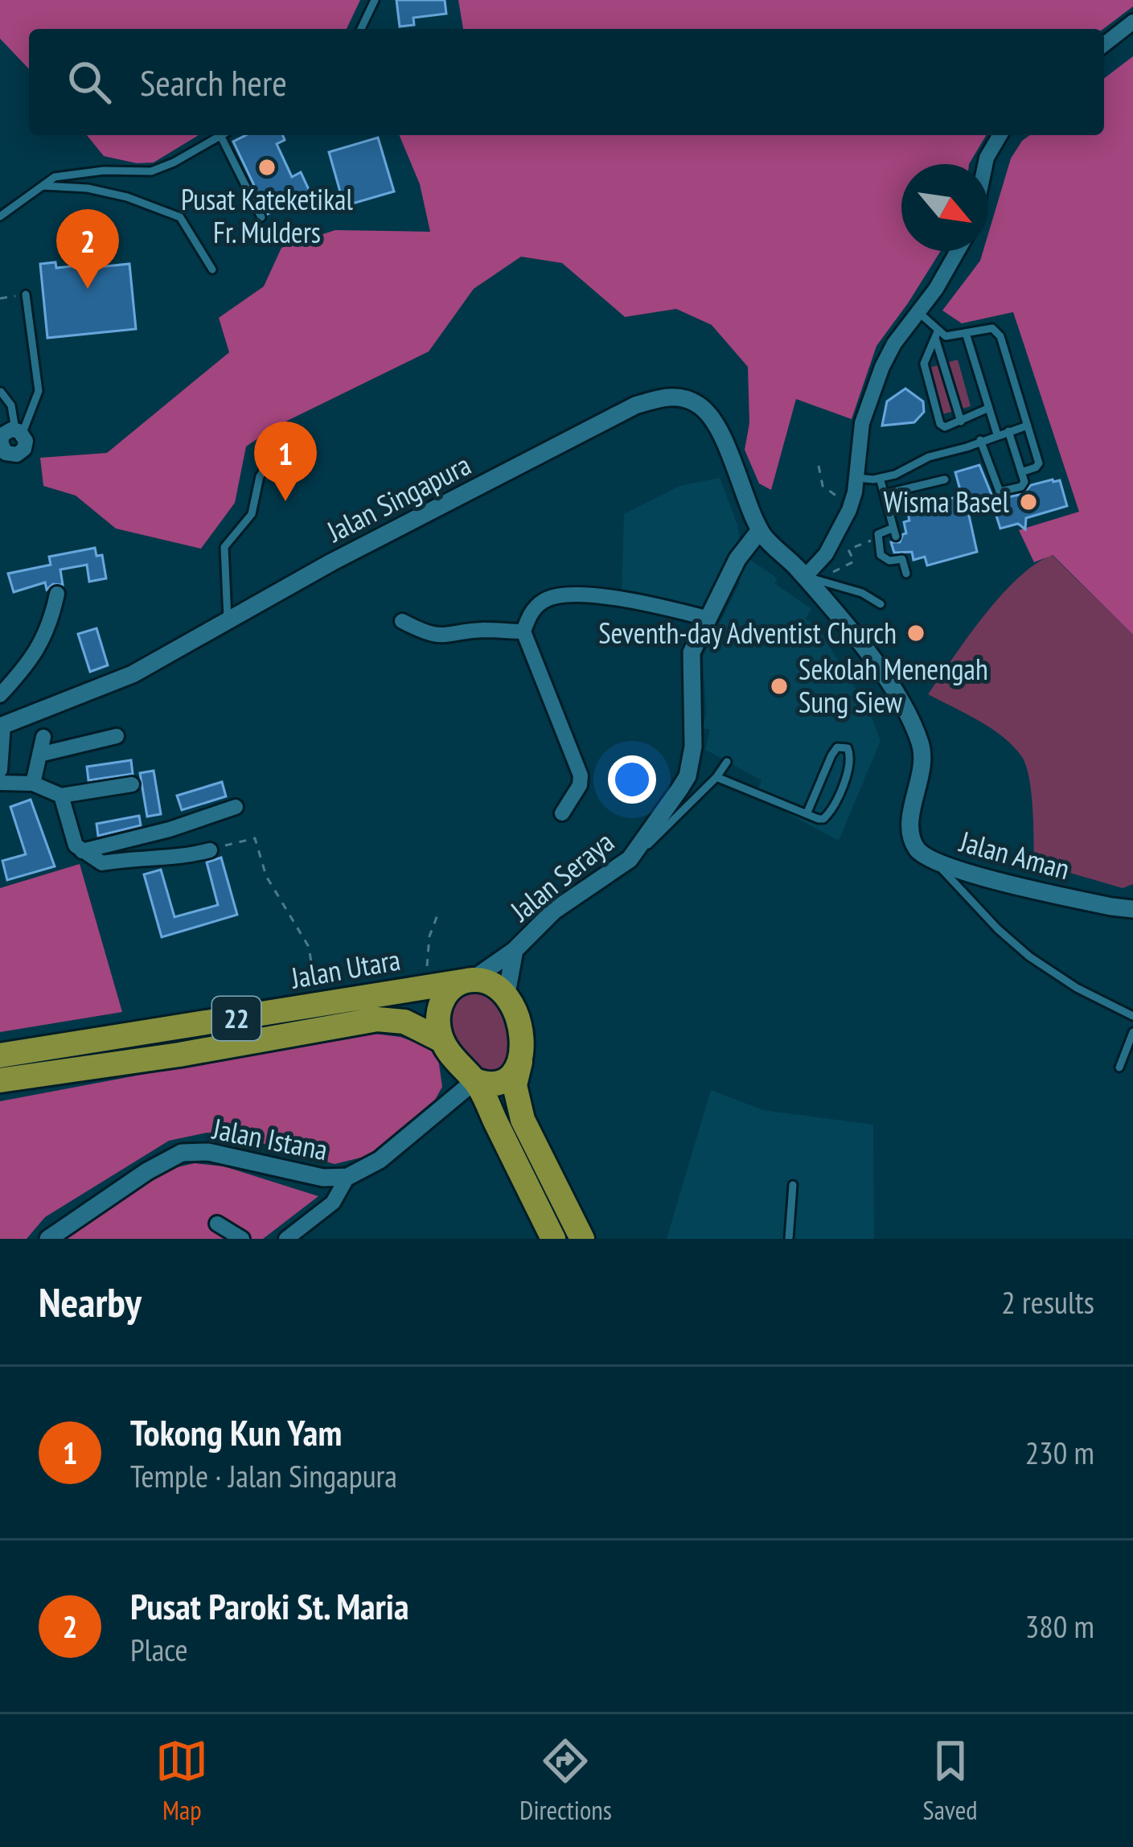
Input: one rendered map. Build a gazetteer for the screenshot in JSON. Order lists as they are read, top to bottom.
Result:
{
  "streets": {
    "highway": ["Jalan Utara", "22"],
    "street": [
      "Jalan Singapura",
      "Jalan Aman",
      "Jalan Seraya",
      "Jalan Istana"
    ]
  },
  "crossings": [
    ["Jalan Singapura", "Jalan Aman"],
    ["Jalan Singapura", "Jalan Seraya"],
    ["Jalan Aman", "Jalan Seraya"],
    ["Jalan Seraya", "Jalan Utara"],
    ["Jalan Seraya", "22"],
    ["Jalan Seraya", "Jalan Istana"],
    ["Jalan Utara", "22"],
    ["Jalan Utara", "Jalan Istana"],
    ["22", "Jalan Istana"]
  ],
  "places": [
    "Pusat Kateketikal Fr. Mulders",
    "Wisma Basel",
    "Seventh-day Adventist Church",
    "Sekolah Menengah Sung Siew"
  ],
  "north": "bottom right",
  "page": {
    "search": "Search here",
    "pins": ["2", "1"],
    "heading": ["Nearby", "2 results"],
    "list": [
      {
        "mark": "1",
        "name": "Tokong Kun Yam",
        "note": "Temple · Jalan Singapura",
        "value": "230 m"
      },
      {
        "mark": "2",
        "name": "Pusat Paroki St. Maria",
        "note": "Place",
        "value": "380 m"
      }
    ],
    "nav": ["Map", "Directions", "Saved"]
  }
}
